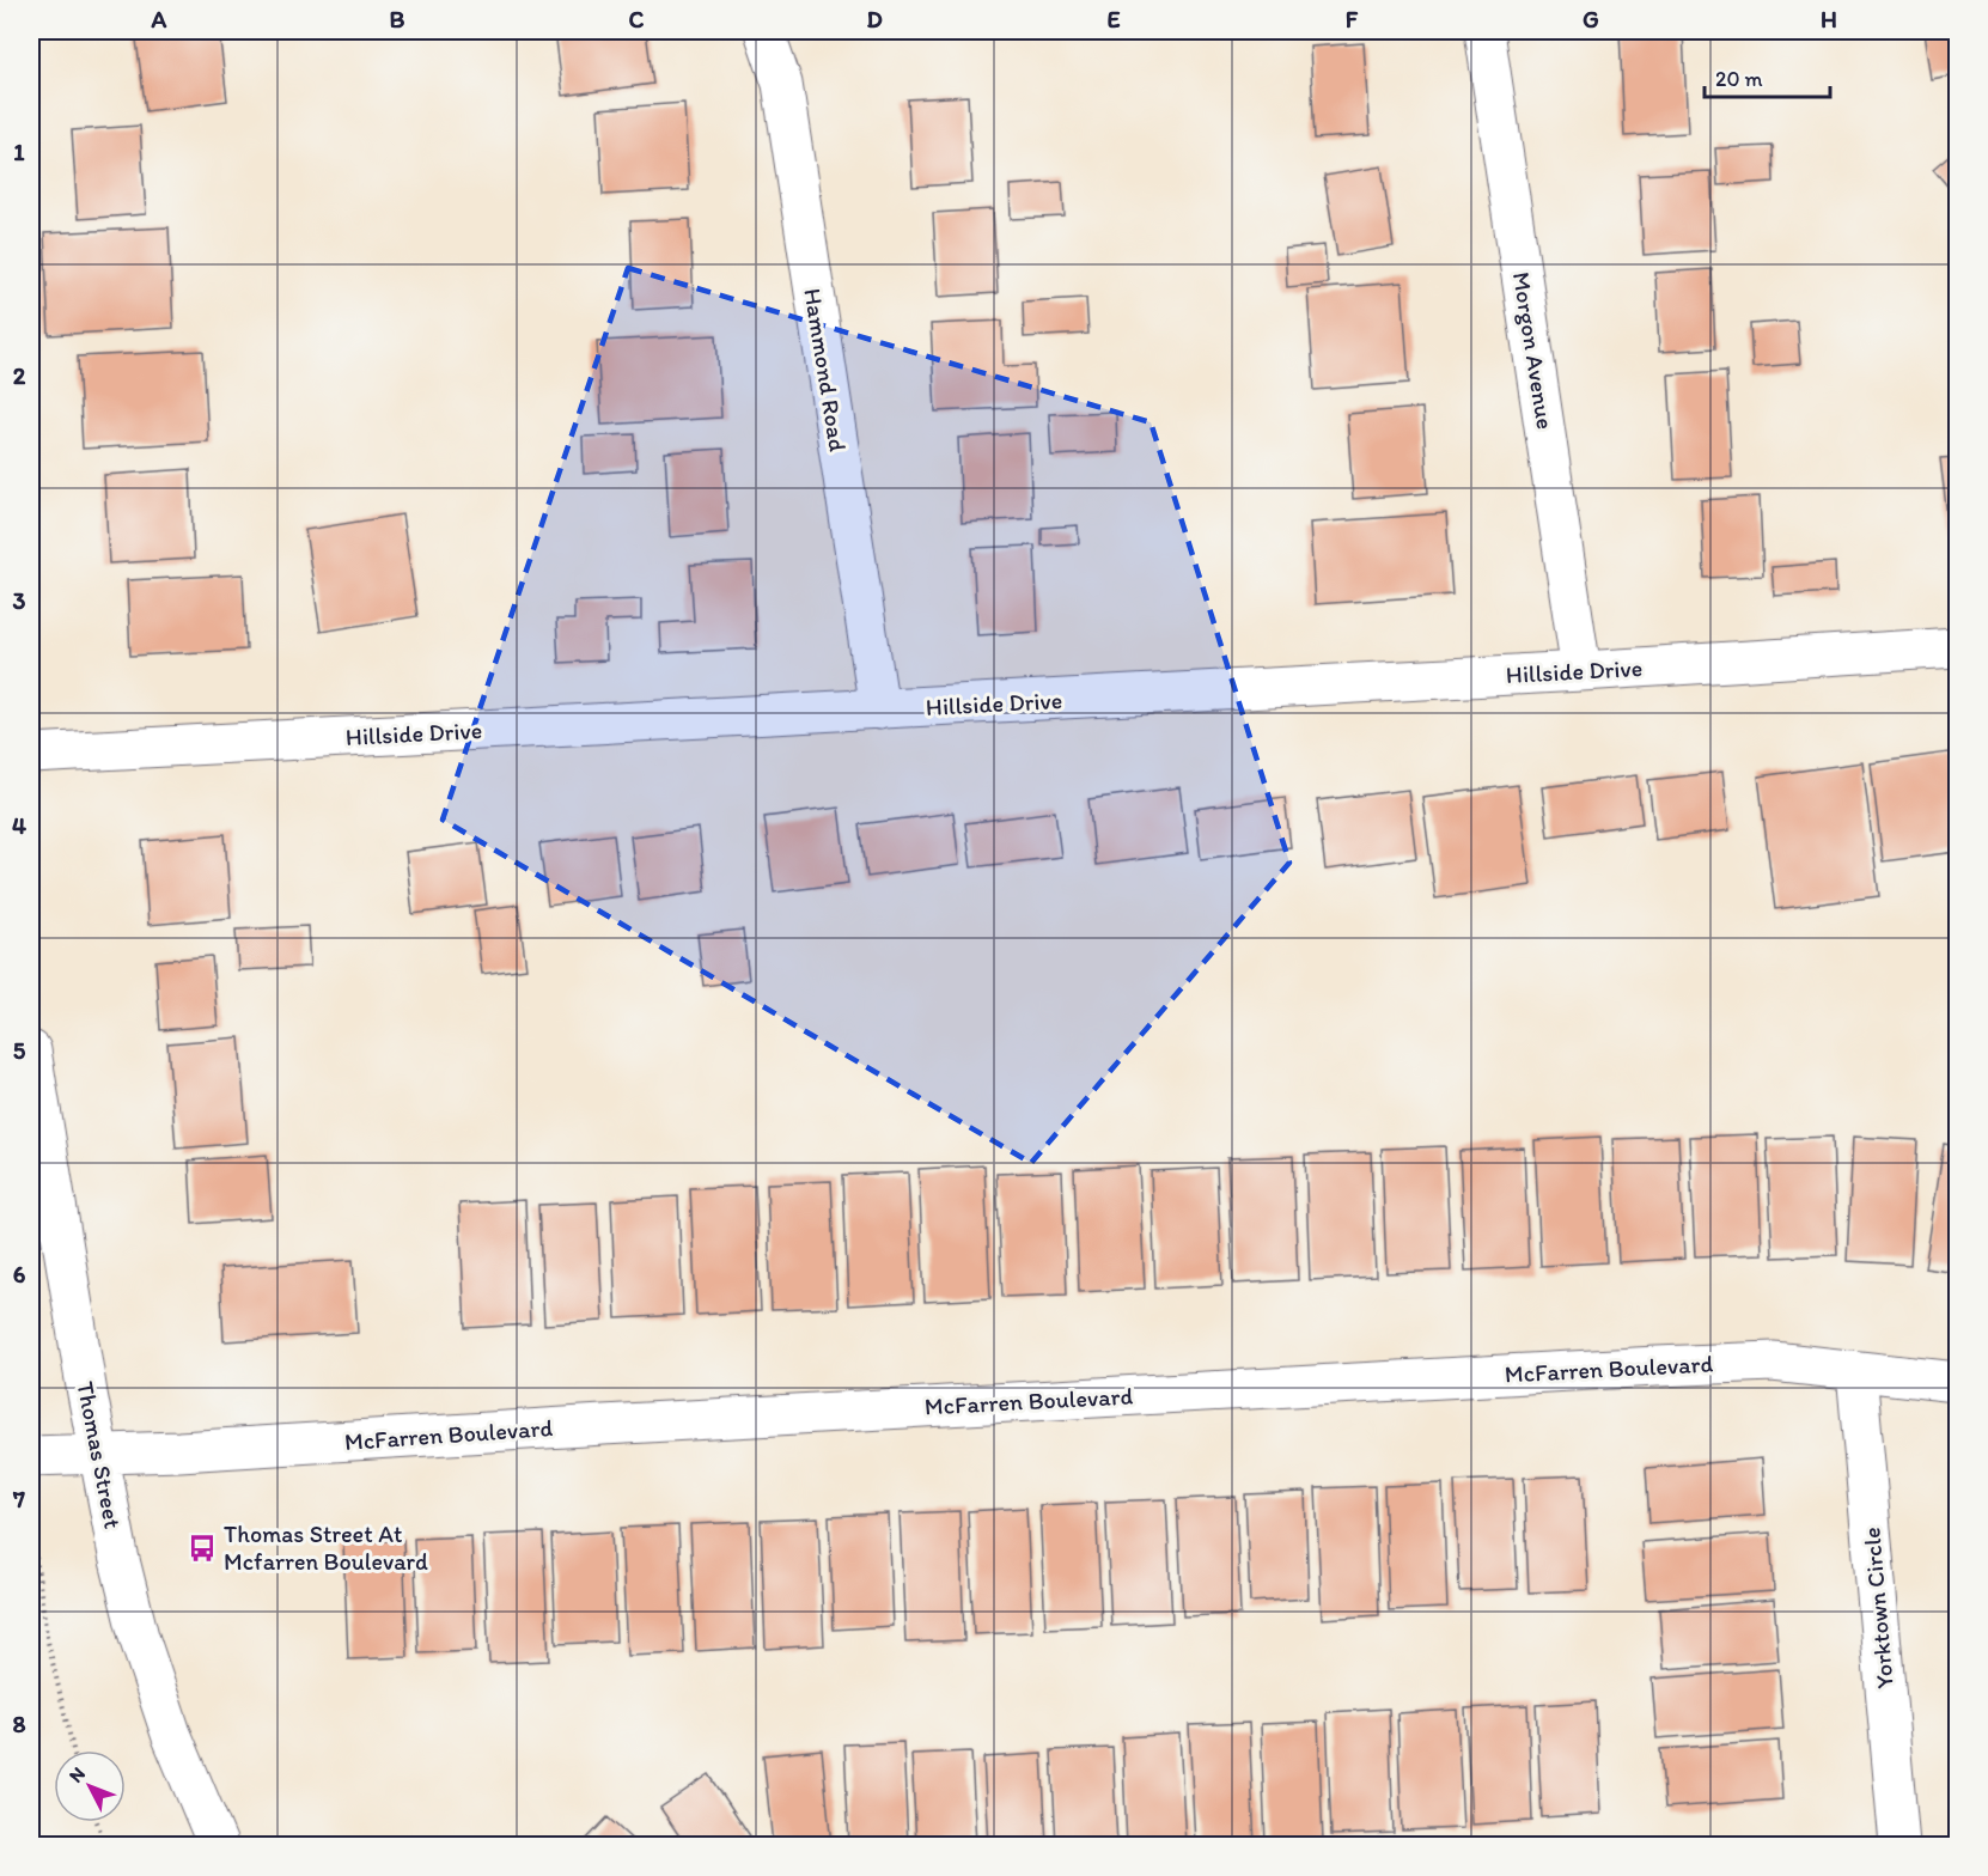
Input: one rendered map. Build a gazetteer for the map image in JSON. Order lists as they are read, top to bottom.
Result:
{
  "streets": {
    "street": [
      "Morgon Avenue",
      "Hammond Road",
      "Hillside Drive",
      "McFarren Boulevard",
      "Thomas Street",
      "Yorktown Circle"
    ]
  },
  "crossings": [
    ["Morgon Avenue", "Hillside Drive"],
    ["Hammond Road", "Hillside Drive"],
    ["McFarren Boulevard", "Thomas Street"],
    ["McFarren Boulevard", "Yorktown Circle"]
  ],
  "places": {
    "bus stop": ["Thomas Street At Mcfarren Boulevard"]
  },
  "scale_bar": "20 m",
  "north": "top left",
  "grid": {
    "columns": [
      "A",
      "B",
      "C",
      "D",
      "E",
      "F",
      "G",
      "H"
    ],
    "rows": [
      "1",
      "2",
      "3",
      "4",
      "5",
      "6",
      "7",
      "8"
    ]
  }
}
